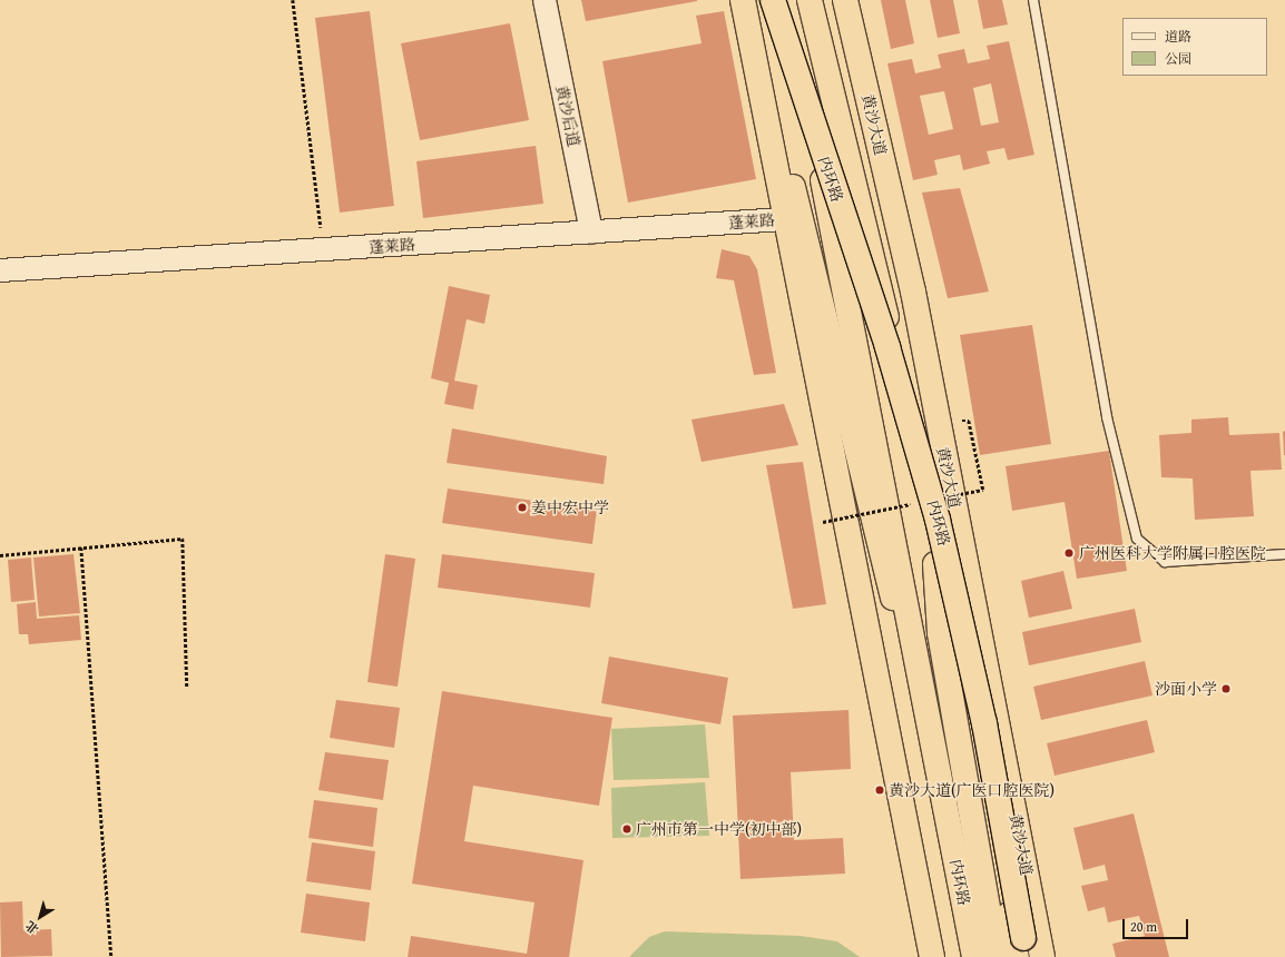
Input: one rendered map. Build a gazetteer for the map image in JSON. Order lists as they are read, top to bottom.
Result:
{
  "streets": {
    "highway": ["黄沙大道", "内环路"],
    "street": ["黄沙后道", "蓬莱路"]
  },
  "crossings": [
    ["黄沙后道", "蓬莱路"]
  ],
  "places": [
    "姜中宏中学",
    "广州医科大学附属口腔医院",
    "沙面小学",
    "黄沙大道(广医口腔医院)",
    "广州市第一中学(初中部)"
  ],
  "legend": ["道路", "公园"],
  "scale_bar": "20 m",
  "north": "bottom left"
}
